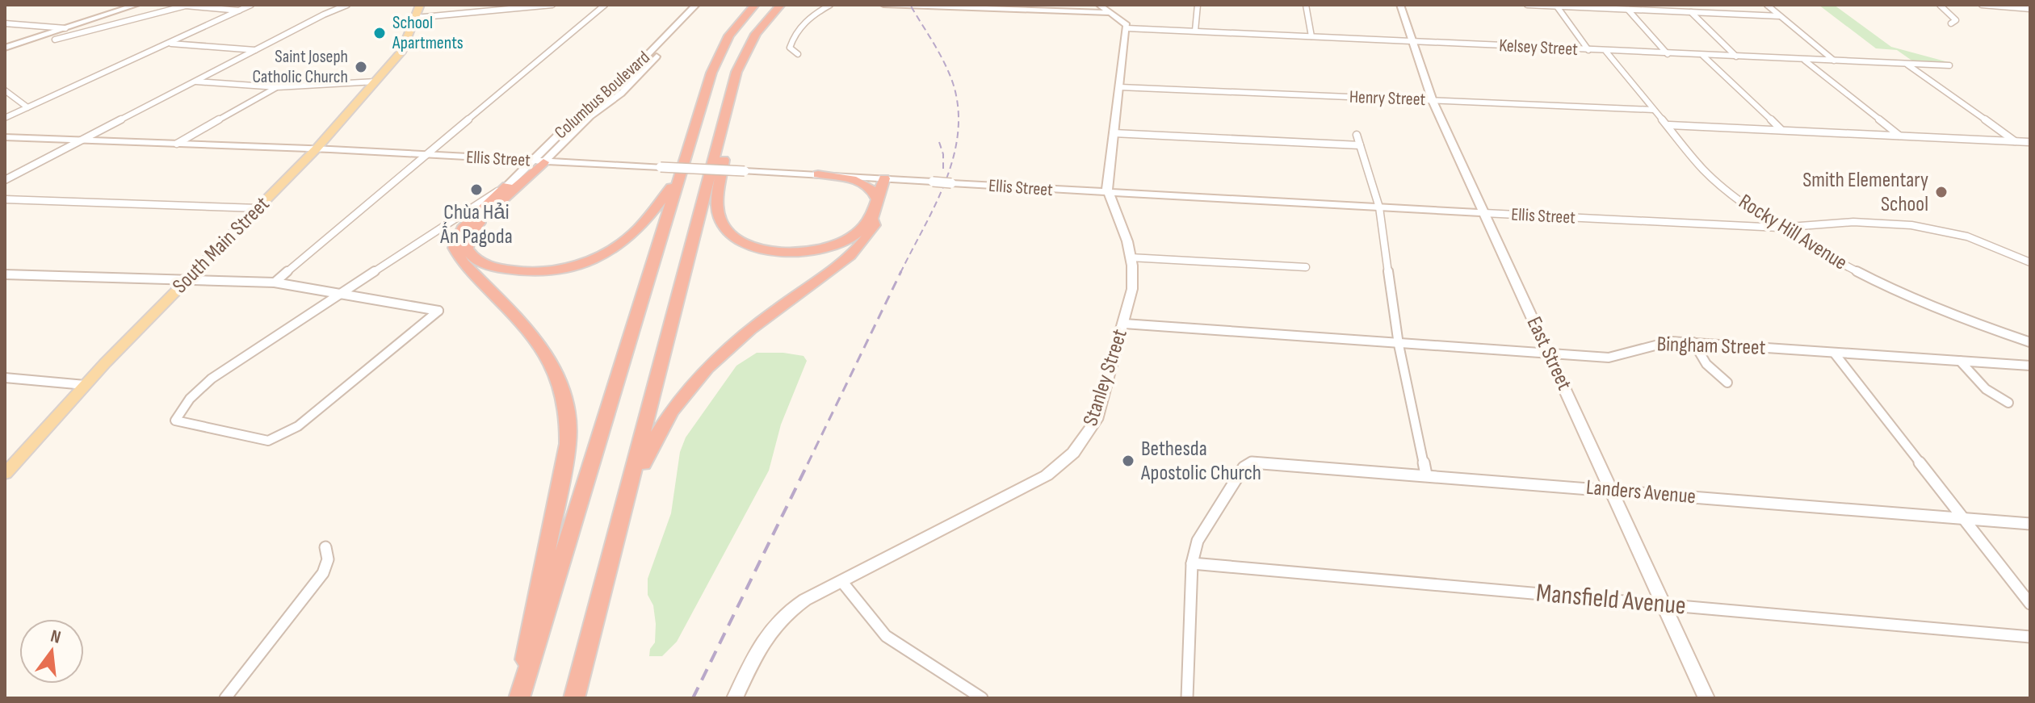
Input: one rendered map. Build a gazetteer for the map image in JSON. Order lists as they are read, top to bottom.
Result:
{
  "streets": {
    "main road": ["South Main Street"],
    "street": [
      "Kelsey Street",
      "Columbus Boulevard",
      "Henry Street",
      "Ellis Street",
      "Rocky Hill Avenue",
      "Bingham Street",
      "East Street",
      "Stanley Street",
      "Landers Avenue",
      "Mansfield Avenue"
    ]
  },
  "crossings": [
    ["Kelsey Street", "Rocky Hill Avenue"],
    ["Kelsey Street", "East Street"],
    ["Kelsey Street", "Stanley Street"],
    ["Columbus Boulevard", "Ellis Street"],
    ["Henry Street", "Rocky Hill Avenue"],
    ["Henry Street", "East Street"],
    ["Henry Street", "Stanley Street"],
    ["Ellis Street", "Rocky Hill Avenue"],
    ["Ellis Street", "South Main Street"],
    ["Ellis Street", "East Street"],
    ["Ellis Street", "Stanley Street"],
    ["Bingham Street", "East Street"],
    ["Bingham Street", "Stanley Street"],
    ["East Street", "Landers Avenue"],
    ["East Street", "Mansfield Avenue"],
    ["Landers Avenue", "Mansfield Avenue"]
  ],
  "places": [
    "School Apartments",
    "Saint Joseph Catholic Church",
    "Chùa Hải Ấn Pagoda",
    "Smith Elementary School",
    "Bethesda Apostolic Church"
  ],
  "north": "top"
}
